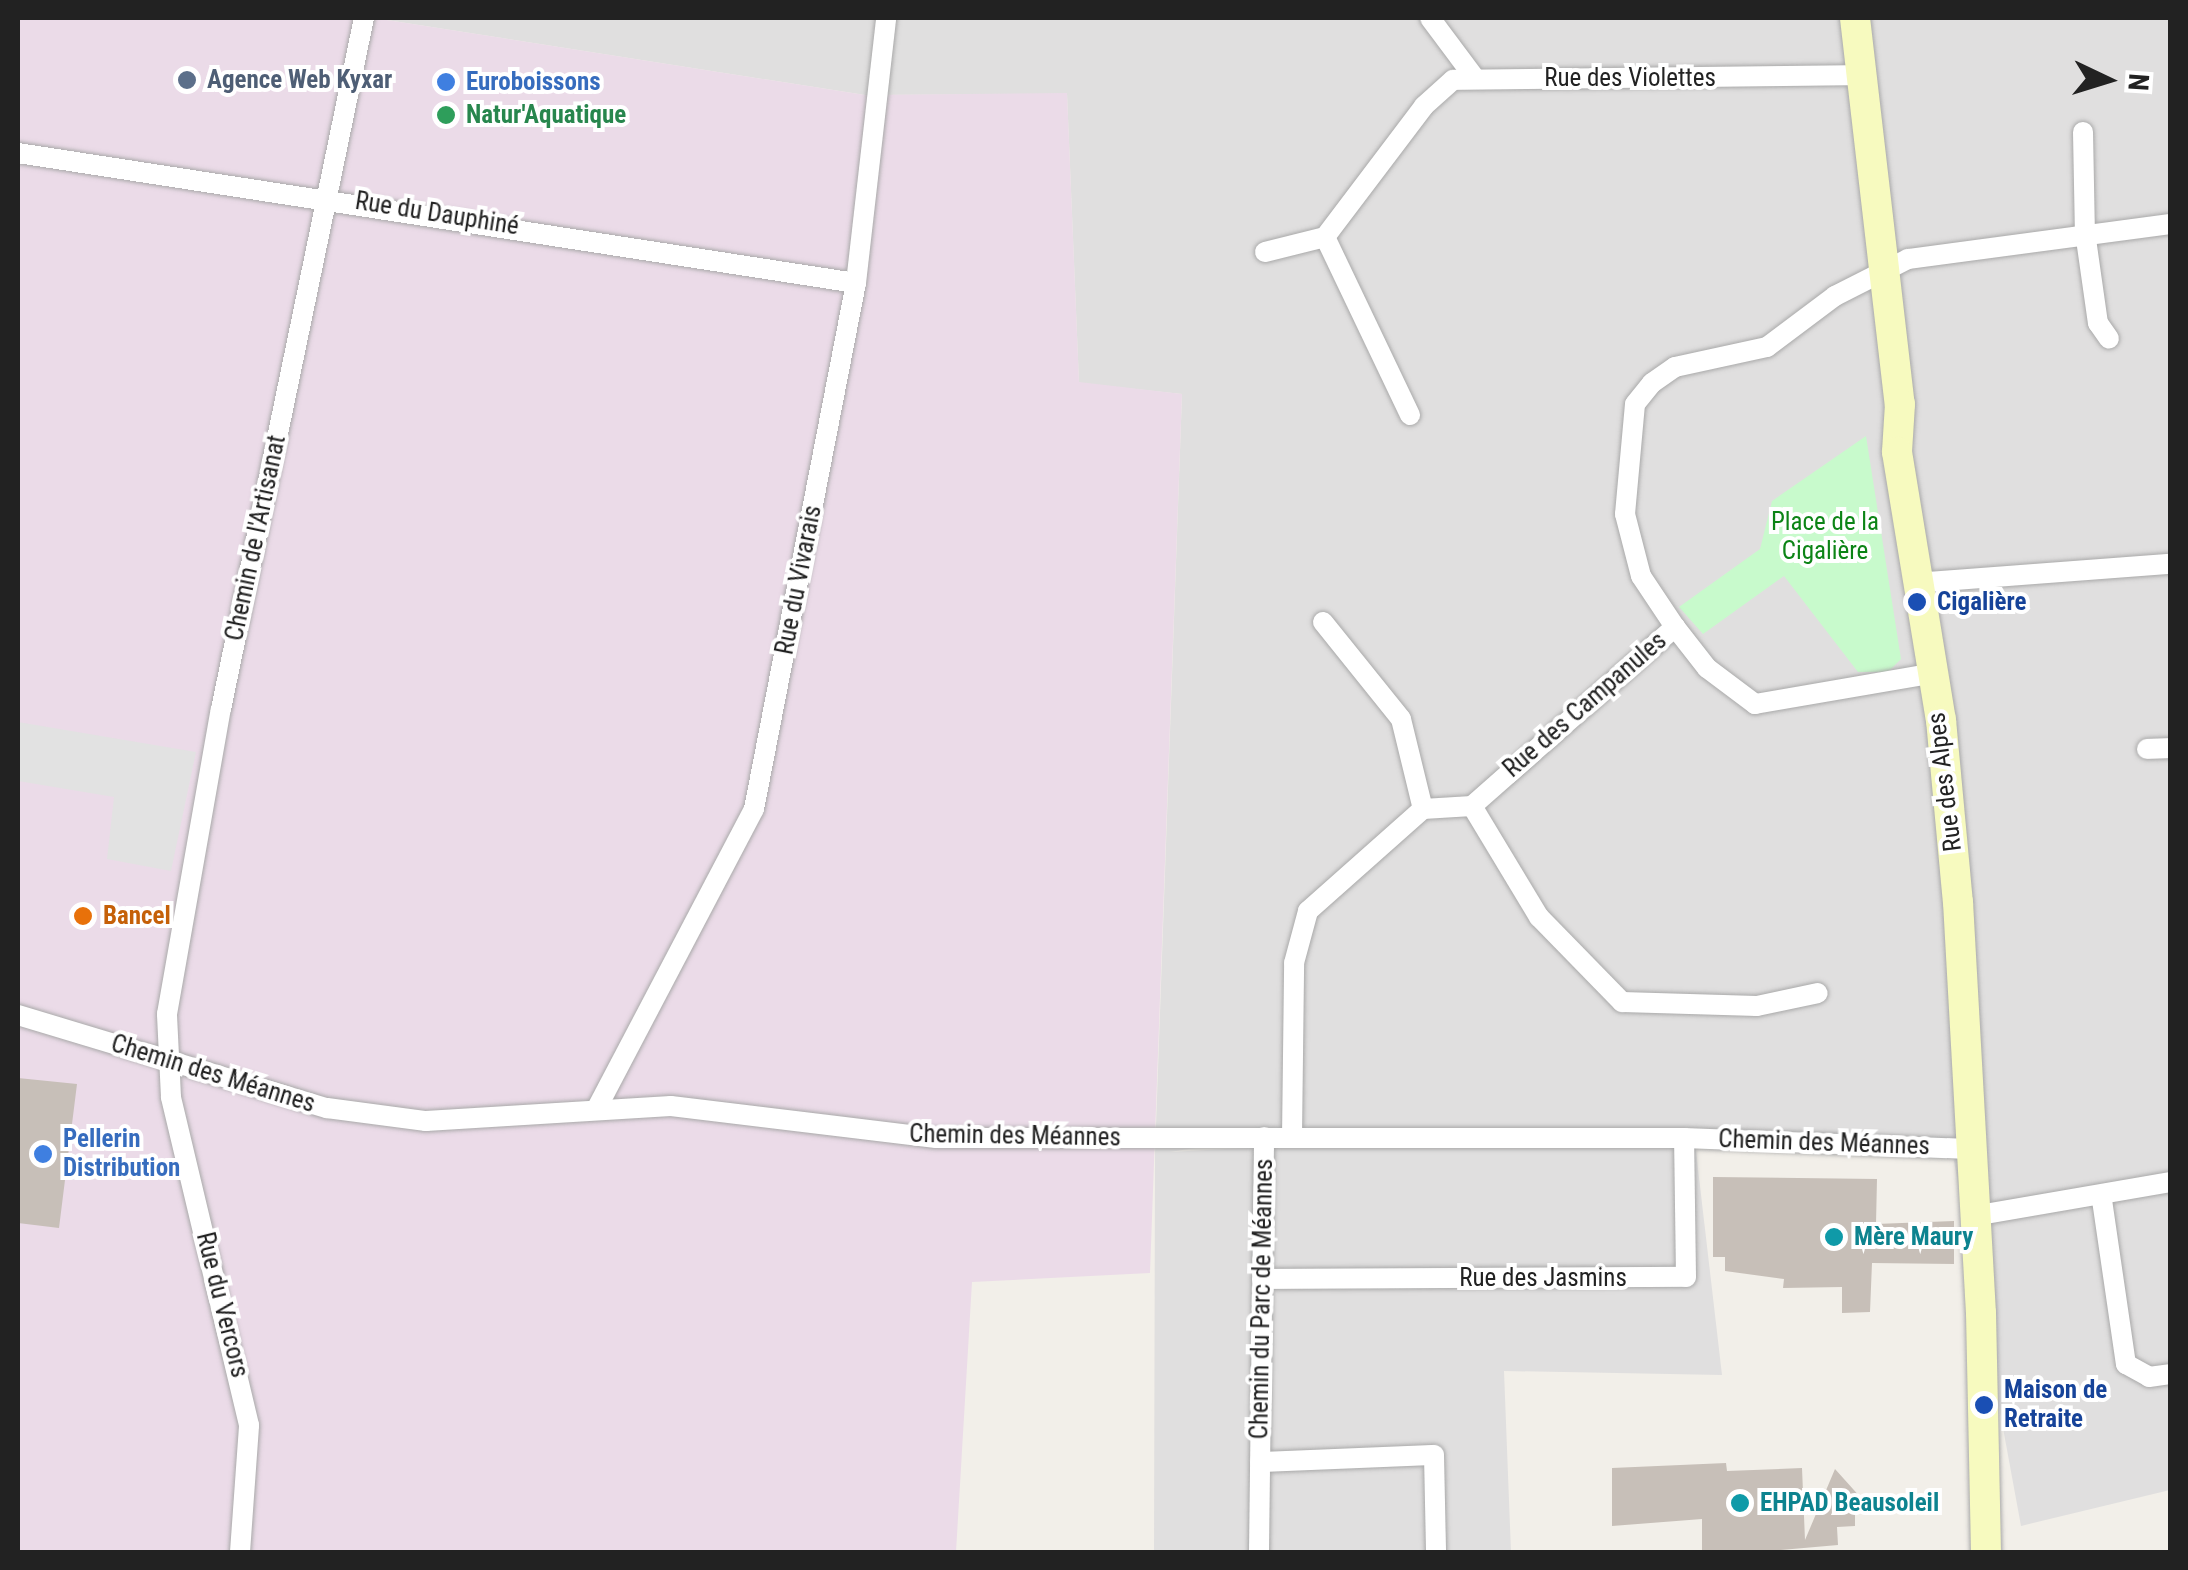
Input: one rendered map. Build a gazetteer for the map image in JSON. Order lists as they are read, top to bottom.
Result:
{
  "streets": {
    "street": [
      "Rue des Violettes",
      "Rue du Dauphiné",
      "Chemin de l'Artisanat",
      "Rue du Vivarais",
      "Rue des Campanules",
      "Rue des Alpes",
      "Chemin des Méannes",
      "Rue des Jasmins",
      "Chemin du Parc de Méannes",
      "Rue du Vercors"
    ]
  },
  "crossings": [
    ["Rue des Violettes", "Rue des Alpes"],
    ["Rue du Dauphiné", "Chemin de l'Artisanat"],
    ["Rue du Dauphiné", "Rue du Vivarais"],
    ["Chemin de l'Artisanat", "Chemin des Méannes"],
    ["Chemin de l'Artisanat", "Rue du Vercors"],
    ["Rue du Vivarais", "Chemin des Méannes"],
    ["Rue des Campanules", "Rue des Alpes"],
    ["Rue des Alpes", "Chemin des Méannes"],
    ["Chemin des Méannes", "Rue des Jasmins"],
    ["Chemin des Méannes", "Chemin du Parc de Méannes"],
    ["Chemin des Méannes", "Rue du Vercors"],
    ["Rue des Jasmins", "Chemin du Parc de Méannes"]
  ],
  "parks": ["Place de la Cigalière"],
  "places": [
    "Agence Web Kyxar",
    "Euroboissons",
    "Natur'Aquatique",
    "Cigalière",
    "Bancel",
    "Pellerin Distribution",
    "Mère Maury",
    "Maison de Retraite",
    "EHPAD Beausoleil"
  ],
  "north": "right"
}
